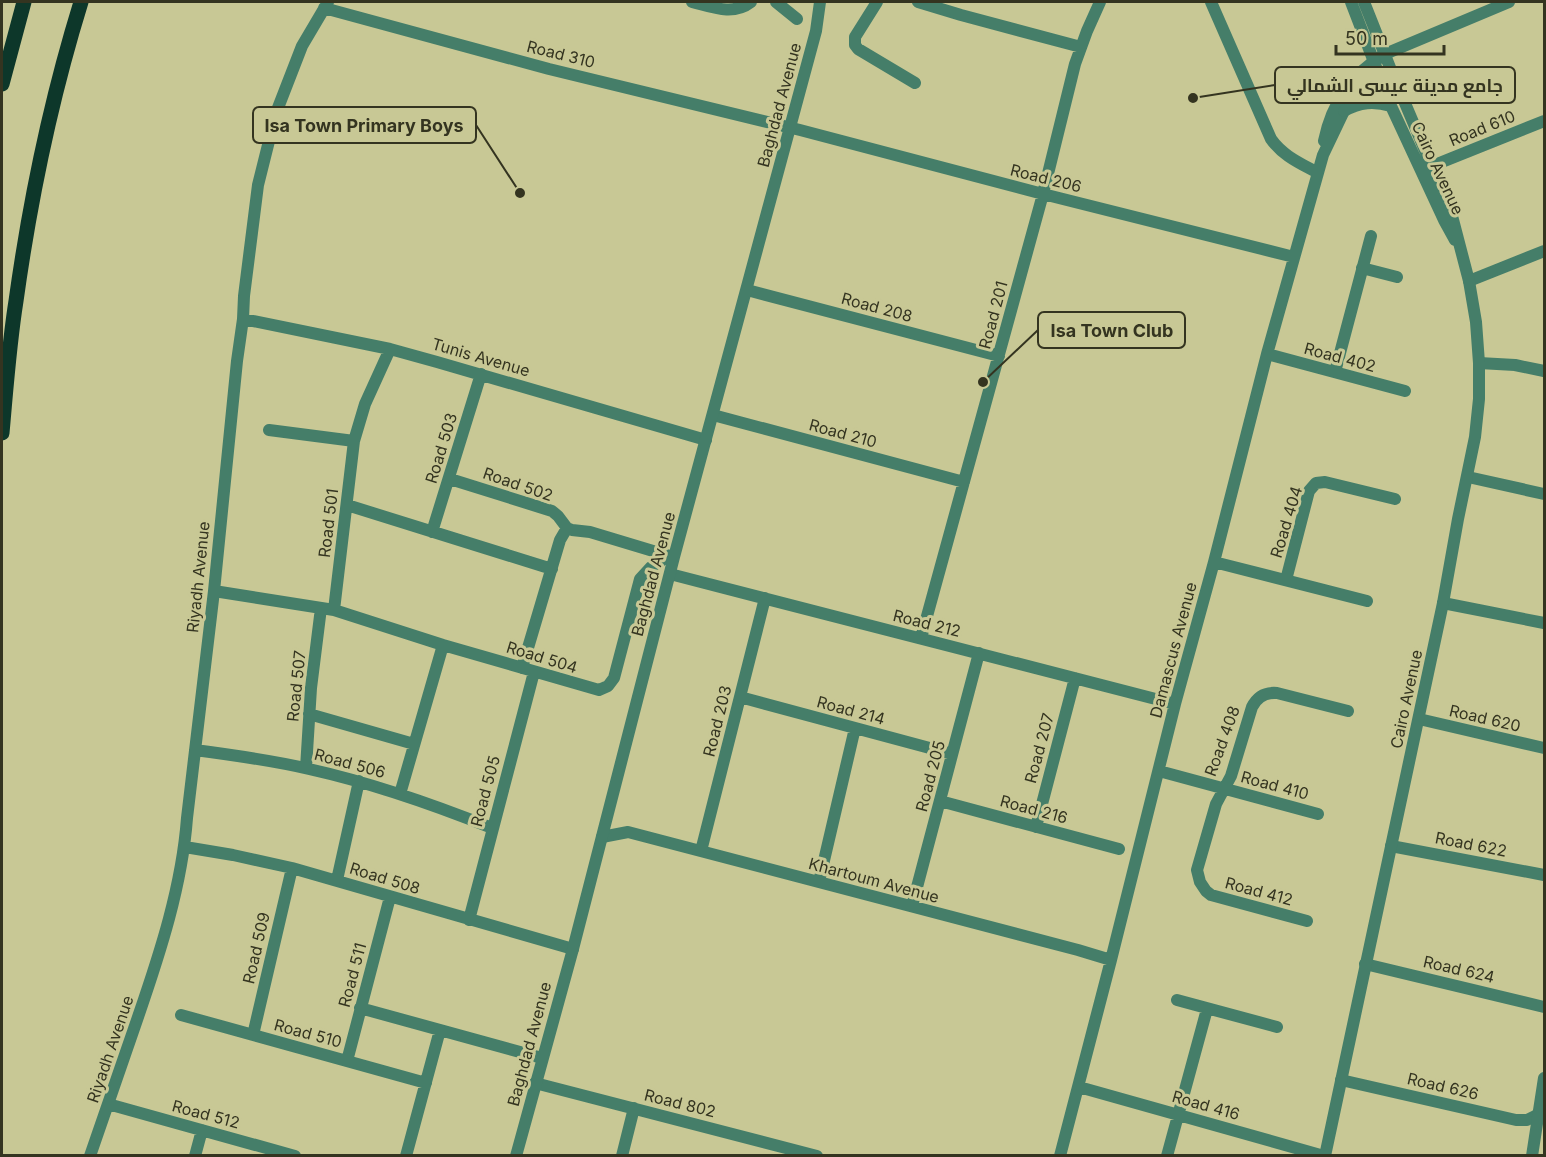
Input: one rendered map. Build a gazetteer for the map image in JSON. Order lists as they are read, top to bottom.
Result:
{
  "streets": {
    "street": [
      "Road 310",
      "Baghdad Avenue",
      "Road 610",
      "Cairo Avenue",
      "Road 206",
      "Road 208",
      "Road 201",
      "Tunis Avenue",
      "Road 402",
      "Road 210",
      "Road 503",
      "Road 502",
      "Road 404",
      "Road 501",
      "Riyadh Avenue",
      "Road 212",
      "Damascus Avenue",
      "Road 504",
      "Road 507",
      "Road 214",
      "Road 620",
      "Road 203",
      "Road 408",
      "Road 207",
      "Road 506",
      "Road 205",
      "Road 410",
      "Road 505",
      "Road 216",
      "Road 622",
      "Road 508",
      "Khartoum Avenue",
      "Road 412",
      "Road 509",
      "Road 624",
      "Road 511",
      "Road 510",
      "Road 626",
      "Road 802",
      "Road 416",
      "Road 512"
    ]
  },
  "crossings": [
    ["Road 310", "Baghdad Avenue"],
    ["Road 310", "Road 206"],
    ["Road 310", "Riyadh Avenue"],
    ["Baghdad Avenue", "Road 206"],
    ["Baghdad Avenue", "Road 208"],
    ["Baghdad Avenue", "Tunis Avenue"],
    ["Baghdad Avenue", "Road 210"],
    ["Baghdad Avenue", "Road 502"],
    ["Baghdad Avenue", "Road 212"],
    ["Baghdad Avenue", "Road 504"],
    ["Baghdad Avenue", "Road 508"],
    ["Baghdad Avenue", "Khartoum Avenue"],
    ["Baghdad Avenue", "Road 802"],
    ["Road 610", "Cairo Avenue"],
    ["Cairo Avenue", "Damascus Avenue"],
    ["Cairo Avenue", "Road 620"],
    ["Cairo Avenue", "Road 622"],
    ["Cairo Avenue", "Road 624"],
    ["Cairo Avenue", "Road 626"],
    ["Cairo Avenue", "Road 416"],
    ["Road 206", "Road 201"],
    ["Road 206", "Damascus Avenue"],
    ["Road 208", "Road 201"],
    ["Road 201", "Road 210"],
    ["Road 201", "Road 212"],
    ["Tunis Avenue", "Road 503"],
    ["Tunis Avenue", "Road 501"],
    ["Tunis Avenue", "Riyadh Avenue"],
    ["Road 402", "Damascus Avenue"],
    ["Road 503", "Road 502"],
    ["Road 502", "Road 504"],
    ["Road 501", "Road 504"],
    ["Road 501", "Road 507"],
    ["Riyadh Avenue", "Road 506"],
    ["Riyadh Avenue", "Road 508"],
    ["Riyadh Avenue", "Road 512"],
    ["Road 212", "Damascus Avenue"],
    ["Road 212", "Road 203"],
    ["Road 212", "Road 207"],
    ["Road 212", "Road 205"],
    ["Damascus Avenue", "Road 408"],
    ["Damascus Avenue", "Khartoum Avenue"],
    ["Damascus Avenue", "Road 416"],
    ["Road 504", "Road 507"],
    ["Road 504", "Road 505"],
    ["Road 507", "Road 506"],
    ["Road 214", "Road 203"],
    ["Road 214", "Road 205"],
    ["Road 203", "Khartoum Avenue"],
    ["Road 408", "Road 410"],
    ["Road 408", "Road 412"],
    ["Road 207", "Road 216"],
    ["Road 506", "Road 505"],
    ["Road 205", "Road 216"],
    ["Road 205", "Khartoum Avenue"],
    ["Road 410", "Road 412"],
    ["Road 505", "Road 508"],
    ["Road 508", "Road 509"],
    ["Road 508", "Road 511"],
    ["Road 509", "Road 510"],
    ["Road 511", "Road 510"]
  ],
  "places": ["جامع مدينة عيسى الشمالي", "Isa Town Primary Boys", "Isa Town Club"],
  "scale_bar": "50 m"
}
